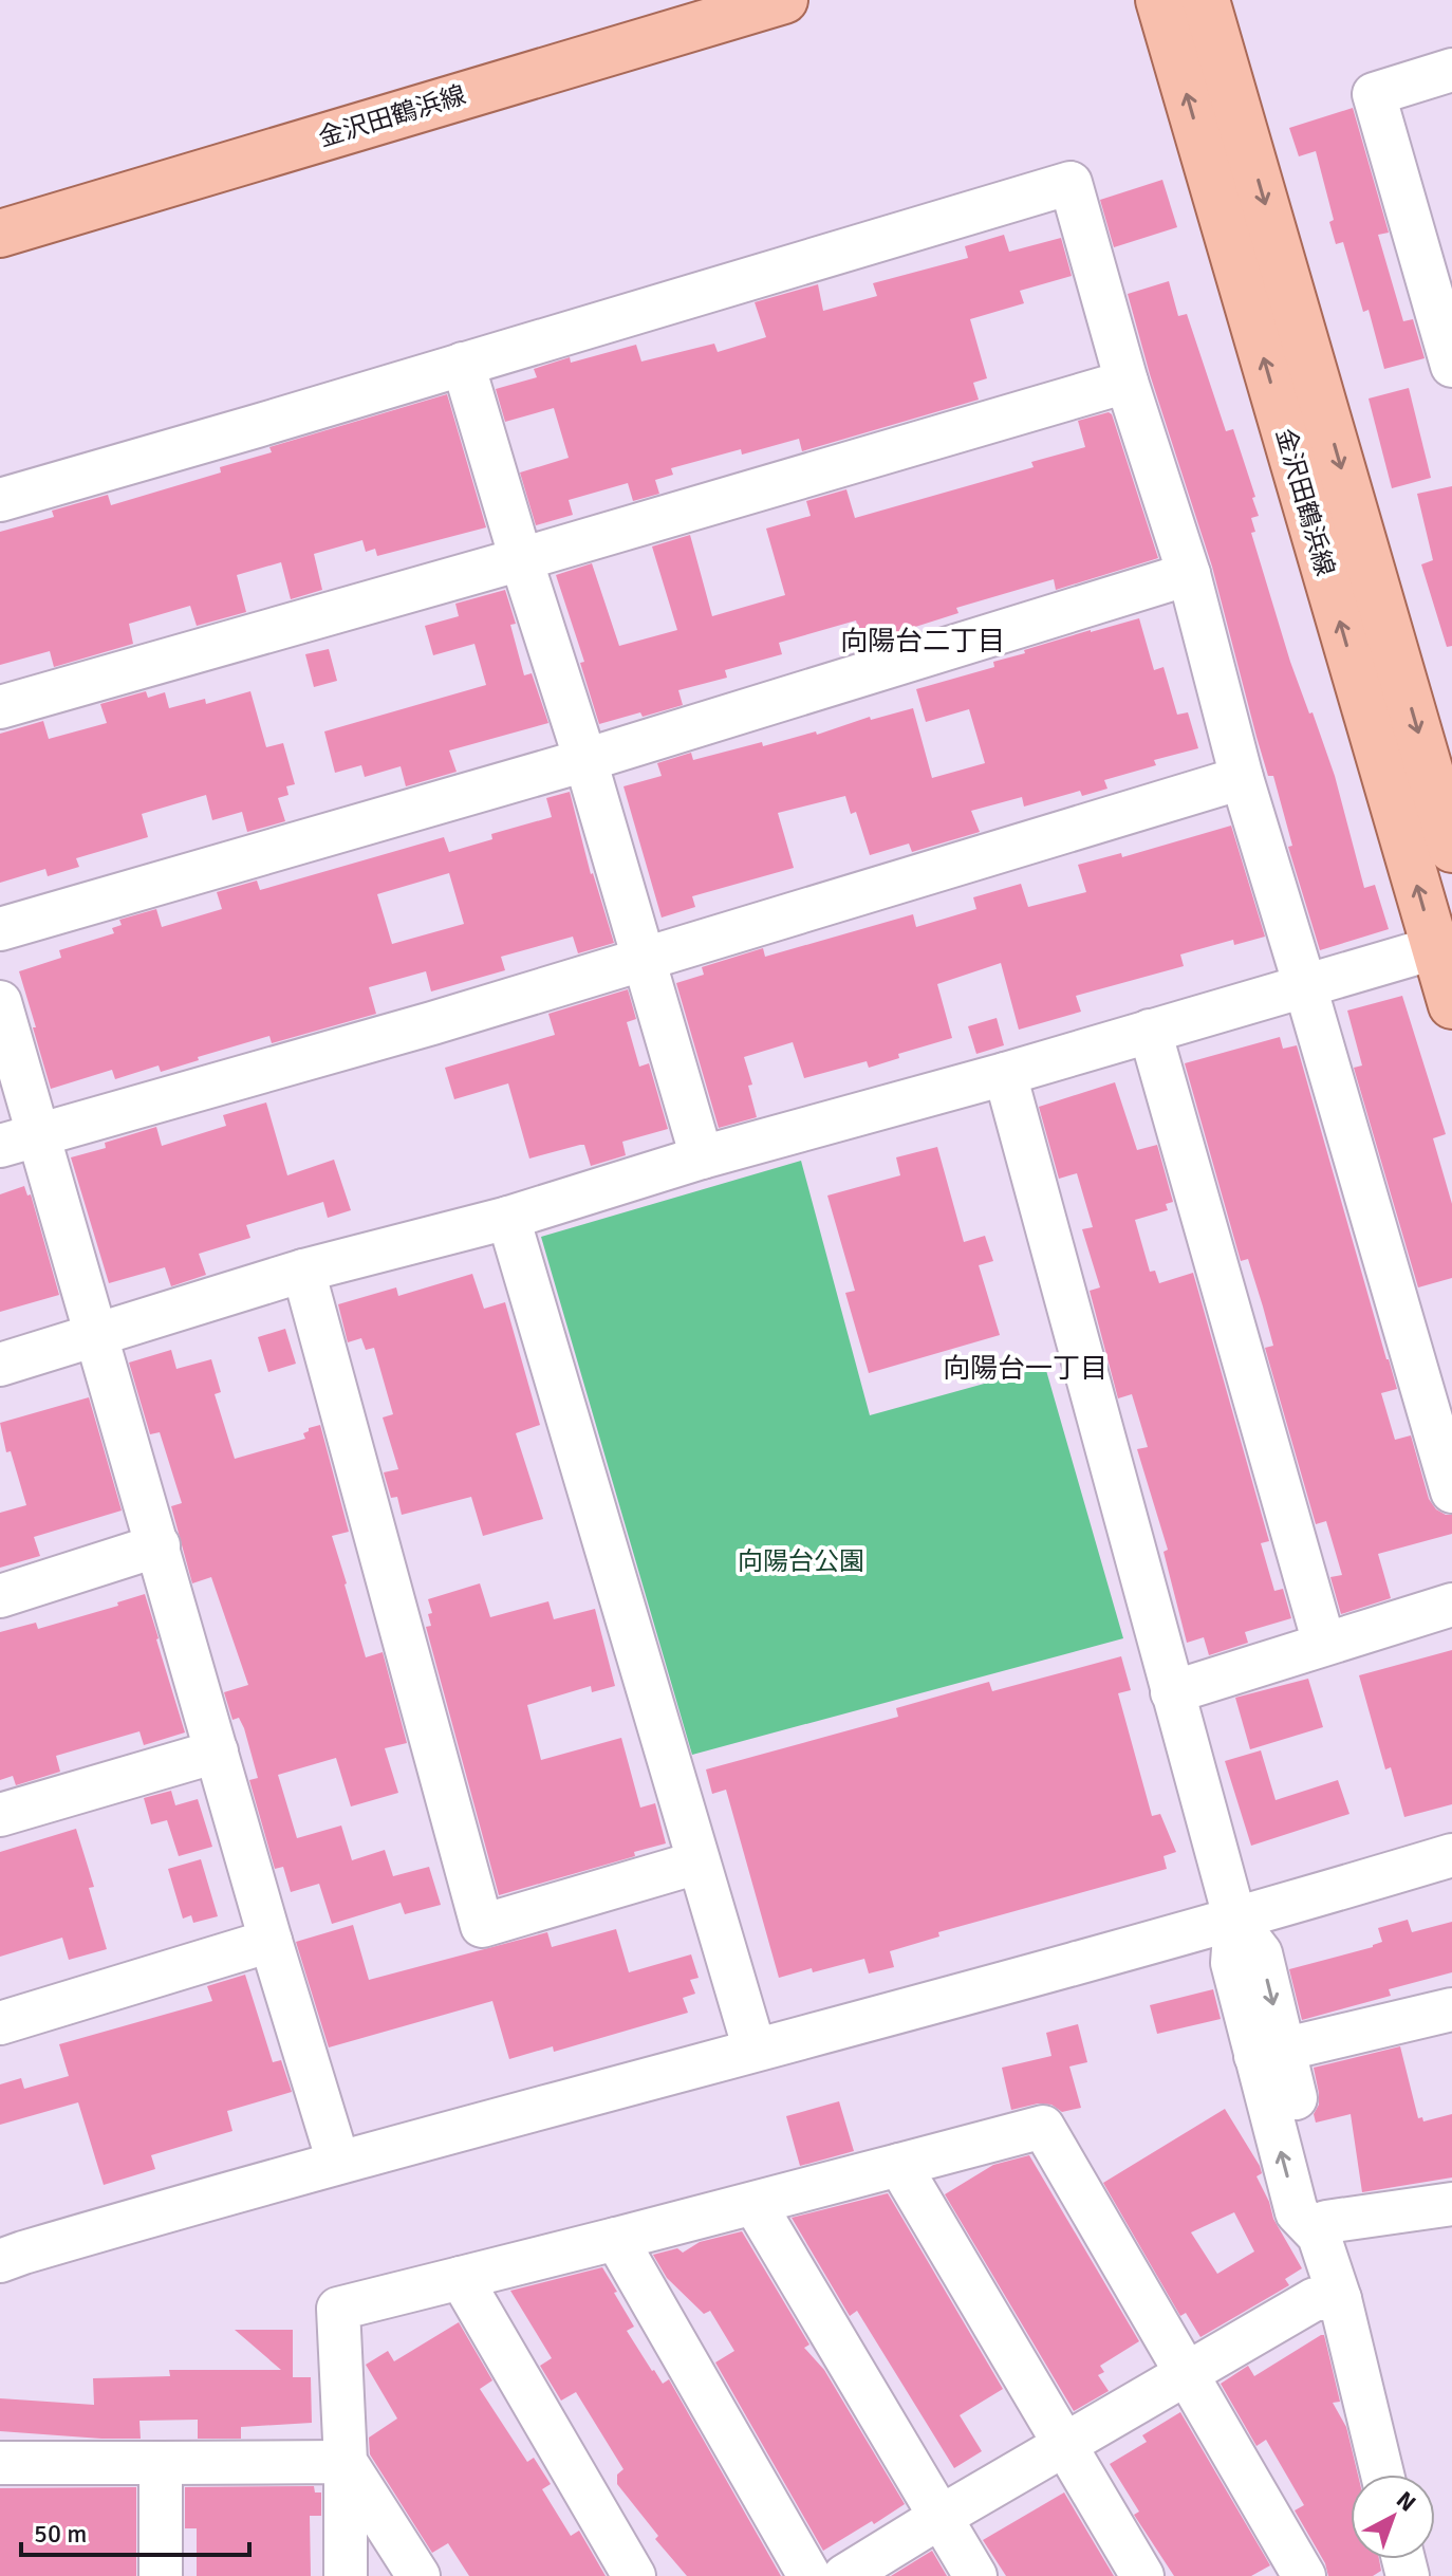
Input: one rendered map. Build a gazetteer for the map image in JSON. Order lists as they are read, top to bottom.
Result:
{
  "streets": {
    "main road": ["金沢田鶴浜線"]
  },
  "districts": ["向陽台二丁目", "向陽台一丁目"],
  "parks": ["向陽台公園"],
  "scale_bar": "50 m",
  "north": "top right"
}
